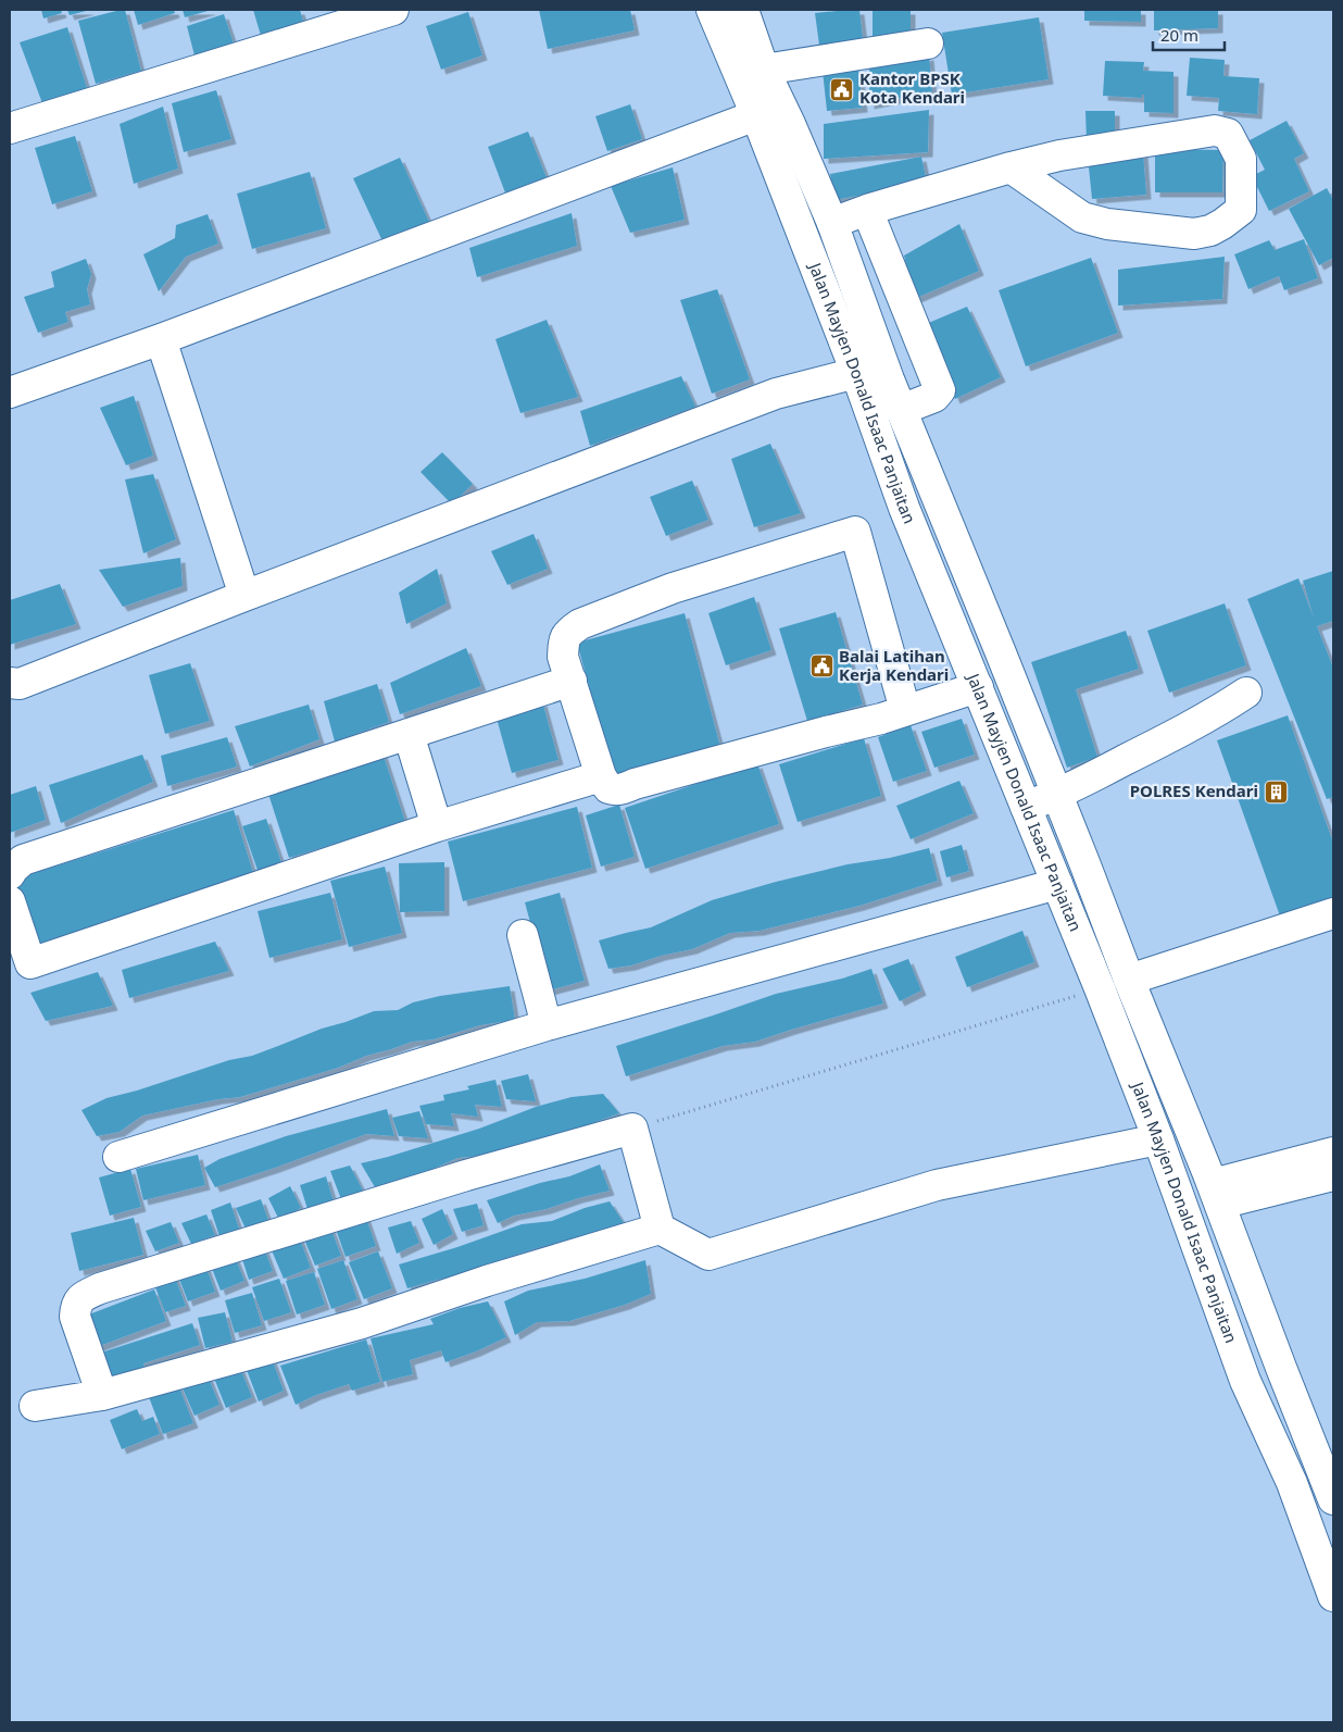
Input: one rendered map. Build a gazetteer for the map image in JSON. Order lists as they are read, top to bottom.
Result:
{
  "streets": {
    "main road": ["Jalan Mayjen Donald Isaac Panjaitan"]
  },
  "places": {
    "public building": ["Kantor BPSK Kota Kendari", "Balai Latihan Kerja Kendari"],
    "building": ["POLRES Kendari"]
  },
  "scale_bar": "20 m"
}
